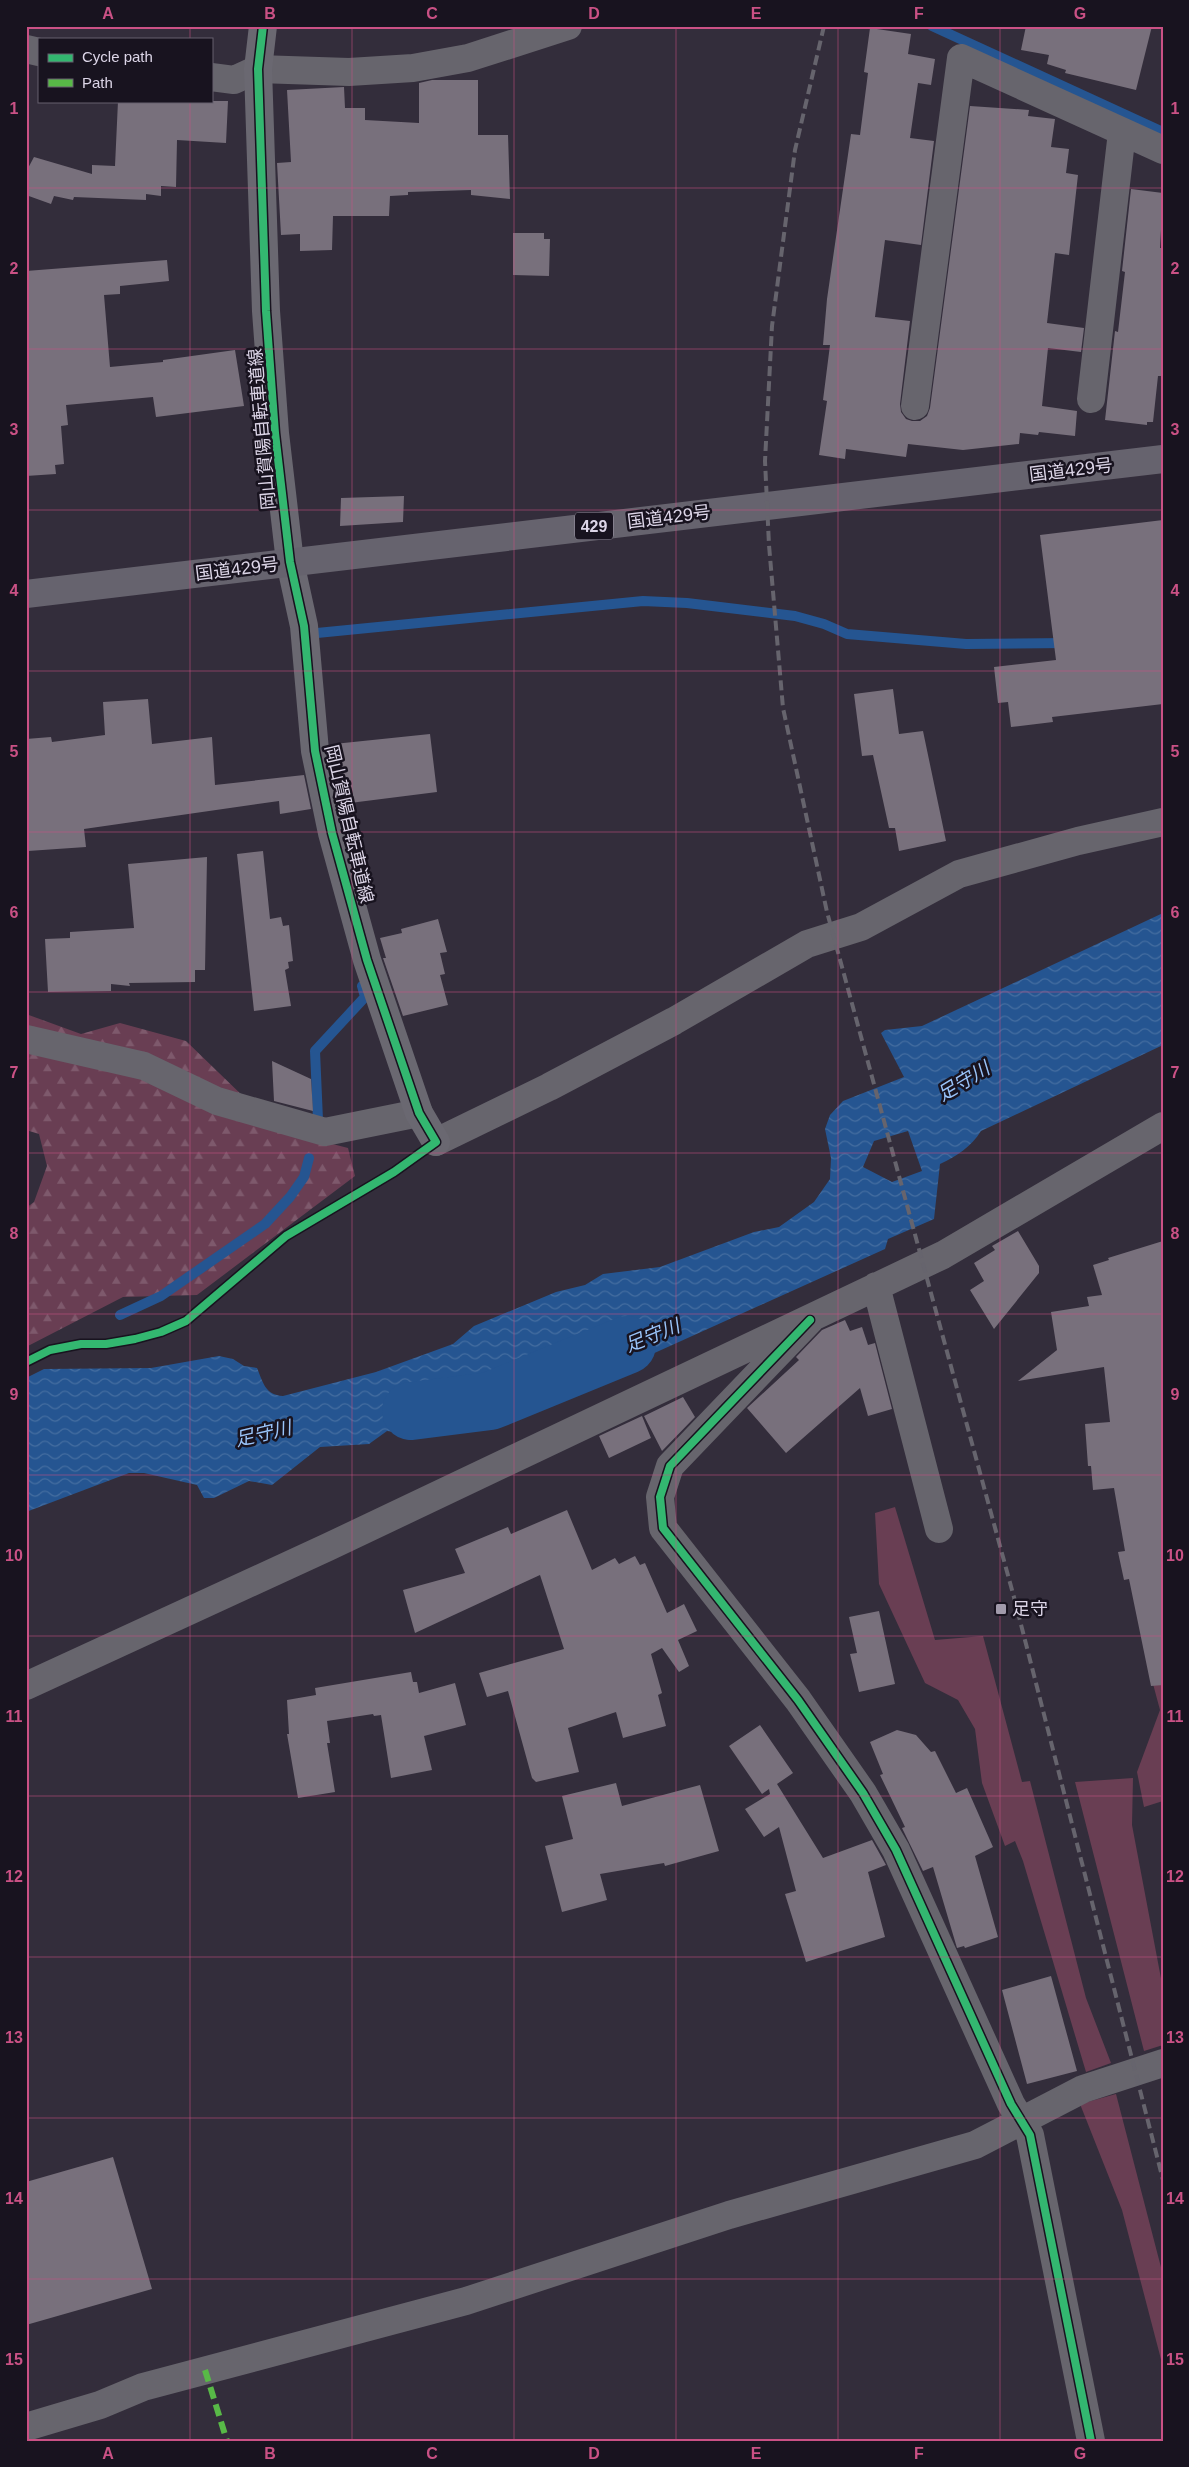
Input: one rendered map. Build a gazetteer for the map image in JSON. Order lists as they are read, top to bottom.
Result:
{
  "streets": {
    "highway": ["国道429号", "429"],
    "main road": ["岡山賀陽自転車道線"]
  },
  "crossings": [
    ["岡山賀陽自転車道線", "国道429号"]
  ],
  "water": ["足守川"],
  "places": {
    "transit": ["足守"]
  },
  "legend": ["Cycle path", "Path"],
  "grid": {
    "columns": [
      "A",
      "B",
      "C",
      "D",
      "E",
      "F",
      "G"
    ],
    "rows": [
      "1",
      "2",
      "3",
      "4",
      "5",
      "6",
      "7",
      "8",
      "9",
      "10",
      "11",
      "12",
      "13",
      "14",
      "15"
    ]
  }
}
